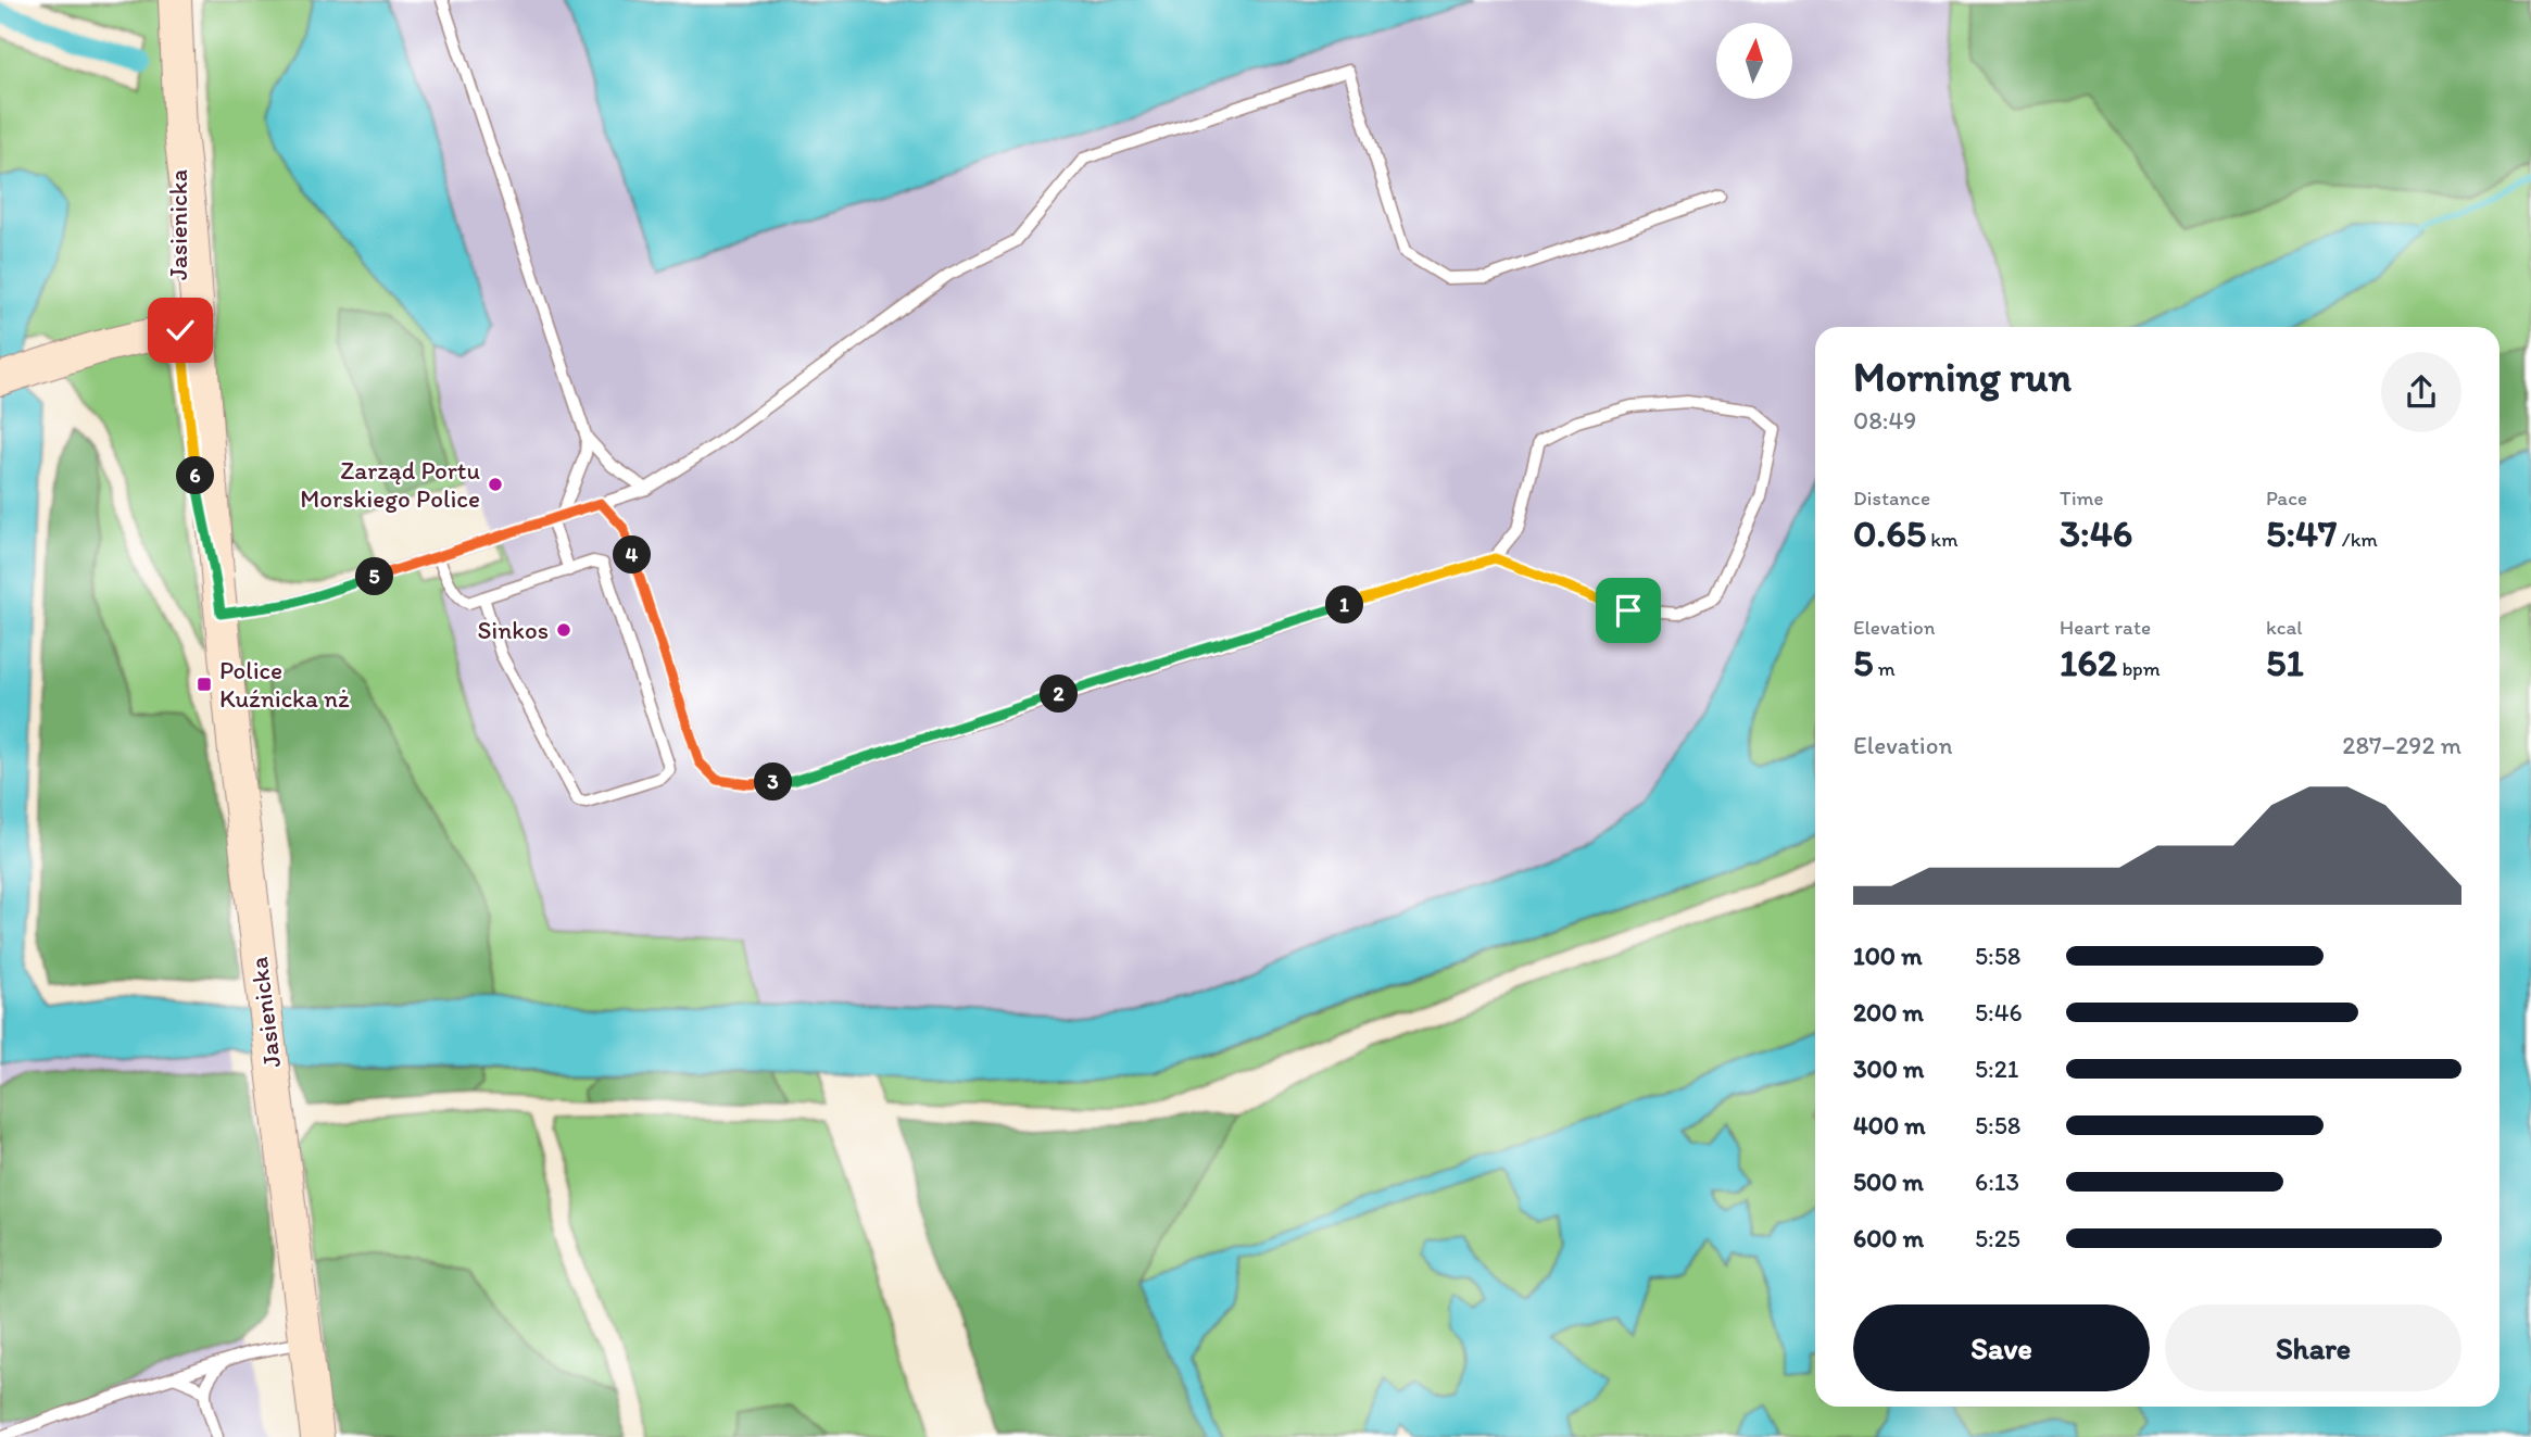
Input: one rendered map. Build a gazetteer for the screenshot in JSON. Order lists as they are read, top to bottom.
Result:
{
  "streets": {
    "main road": ["Jasienicka"]
  },
  "places": {
    "other": ["Zarząd Portu Morskiego Police", "Sinkos"],
    "transit": ["Police Kuźnicka nż"]
  },
  "north": "top",
  "page": {
    "heading": ["Morning run", "08:49"],
    "pins": [
      "6",
      "4",
      "5",
      "1",
      "2",
      "3"
    ],
    "stats": [
      ["Distance", "0.65 km"],
      ["Time", "3:46"],
      ["Pace", "5:47 /km"],
      ["Elevation", "5 m"],
      ["Heart rate", "162 bpm"],
      ["kcal", "51"]
    ],
    "chart": ["Elevation", "287–292 m"],
    "list": [
      {
        "name": "100 m",
        "note": "5:58"
      },
      {
        "name": "200 m",
        "note": "5:46"
      },
      {
        "name": "300 m",
        "note": "5:21"
      },
      {
        "name": "400 m",
        "note": "5:58"
      },
      {
        "name": "500 m",
        "note": "6:13"
      },
      {
        "name": "600 m",
        "note": "5:25"
      }
    ],
    "buttons": ["Save", "Share"]
  }
}
